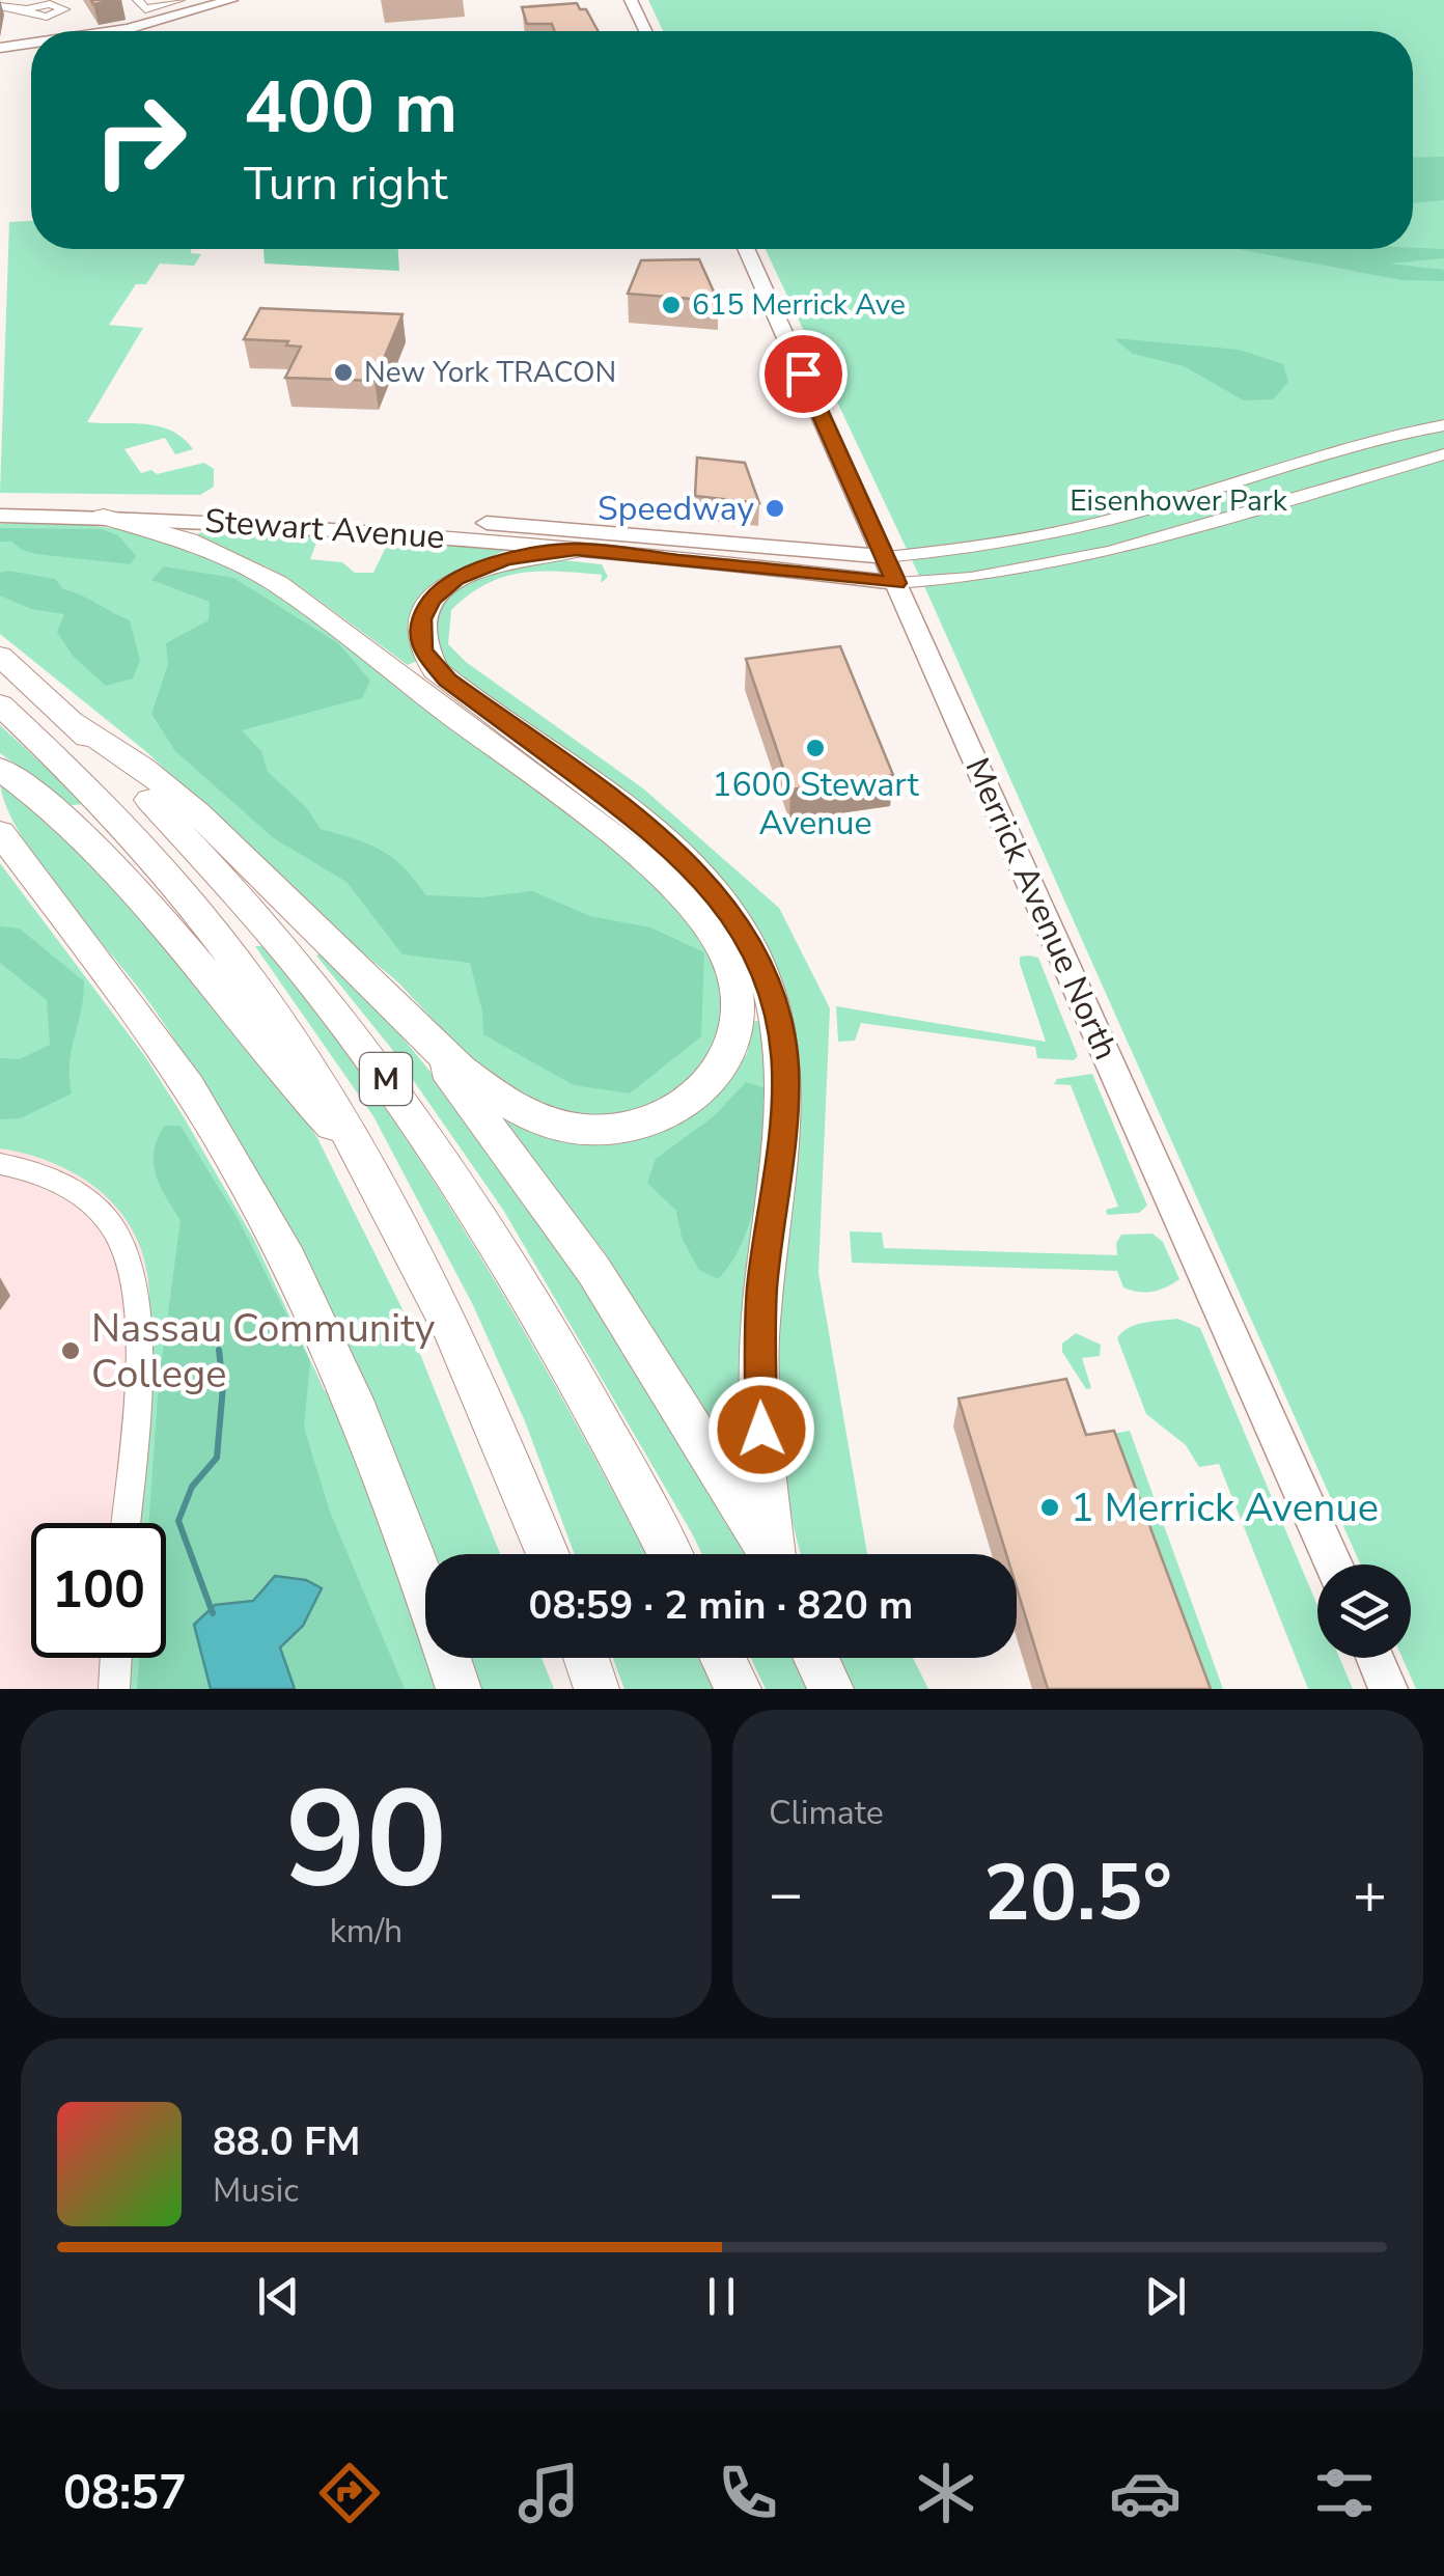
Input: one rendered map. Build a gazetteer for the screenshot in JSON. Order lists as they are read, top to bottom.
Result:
{
  "streets": {
    "highway": ["M"],
    "main road": ["Stewart Avenue", "Merrick Avenue North"]
  },
  "crossings": [
    ["Stewart Avenue", "Merrick Avenue North"]
  ],
  "parks": ["Eisenhower Park"],
  "places": [
    "615 Merrick Ave",
    "New York TRACON",
    "Speedway",
    "1600 Stewart Avenue",
    "Nassau Community College",
    "1 Merrick Avenue"
  ],
  "page": {
    "turn": ["400 m", "Turn right"],
    "limit": "100",
    "trip": "08:59 · 2 min · 820 m",
    "tile": [
      ["90", "km/h"],
      "Climate"
    ],
    "heat": ["−", "20.5°", "+"],
    "song": ["88.0 FM", "Music"],
    "tabs": "08:57"
  }
}
